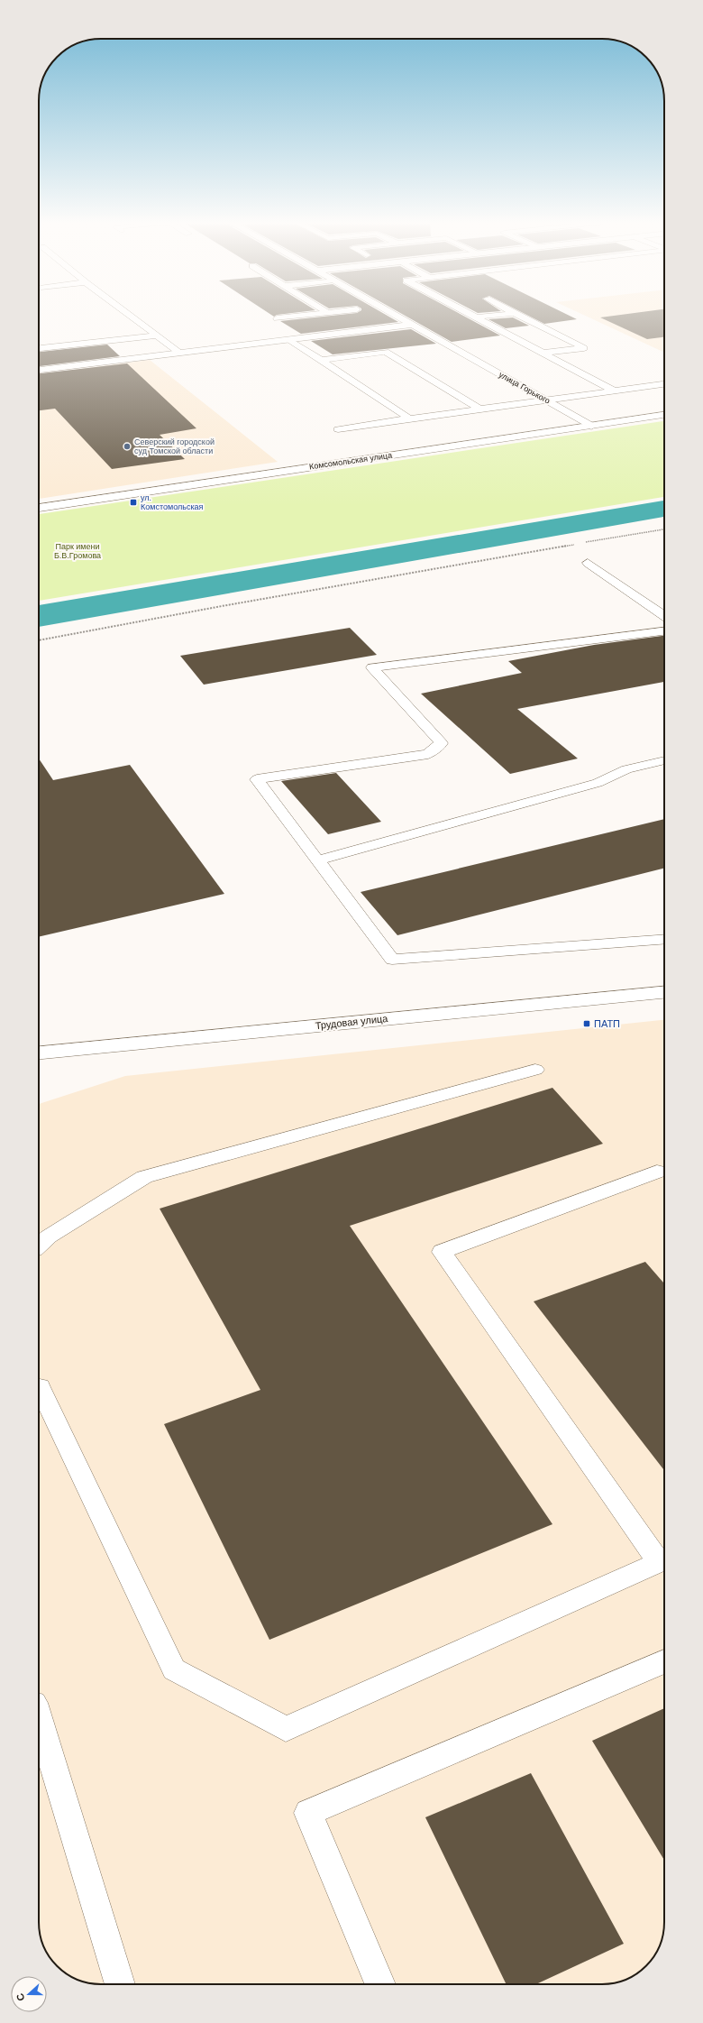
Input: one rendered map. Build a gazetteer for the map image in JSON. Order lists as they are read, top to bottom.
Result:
{
  "streets": {
    "street": ["улица Горького", "Комсомольская улица", "Трудовая улица"]
  },
  "crossings": [
    ["улица Горького", "Комсомольская улица"]
  ],
  "parks": ["Парк имени Б.В.Громова"],
  "places": {
    "other": ["Северский городской суд Томской области"],
    "transit": ["ул. Комстомольская", "ПАТП"]
  },
  "north": "left"
}
